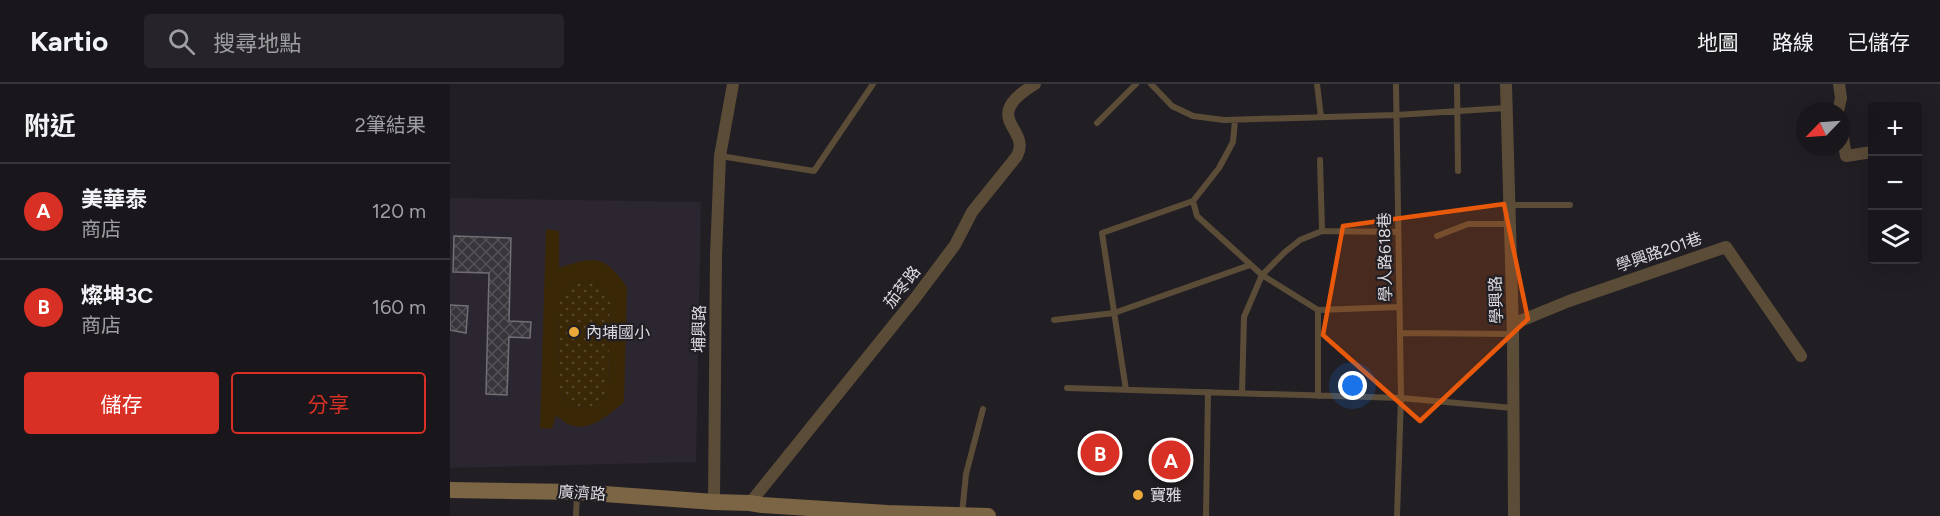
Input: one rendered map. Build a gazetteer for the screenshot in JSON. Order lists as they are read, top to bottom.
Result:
{
  "streets": {
    "main road": ["廣濟路"],
    "street": [
      "學興路201巷",
      "茄苳路",
      "學興路",
      "埔興路"
    ],
    "lane": ["學人路618巷"]
  },
  "crossings": [
    ["學興路201巷", "學興路"],
    ["茄苳路", "廣濟路"],
    ["埔興路", "廣濟路"]
  ],
  "places": ["內埔國小", "寶雅"],
  "north": "bottom left",
  "page": {
    "header": "Kartio",
    "search": "搜尋地點",
    "nav": ["地圖", "路線", "已儲存"],
    "heading": ["附近", "2筆結果"],
    "map_buttons": ["+", "−"],
    "list": [
      {
        "mark": "A",
        "name": "美華泰",
        "note": "商店",
        "value": "120 m"
      },
      {
        "mark": "B",
        "name": "燦坤3C",
        "note": "商店",
        "value": "160 m"
      }
    ],
    "buttons": ["儲存", "分享"],
    "pins": ["B", "A"]
  }
}
